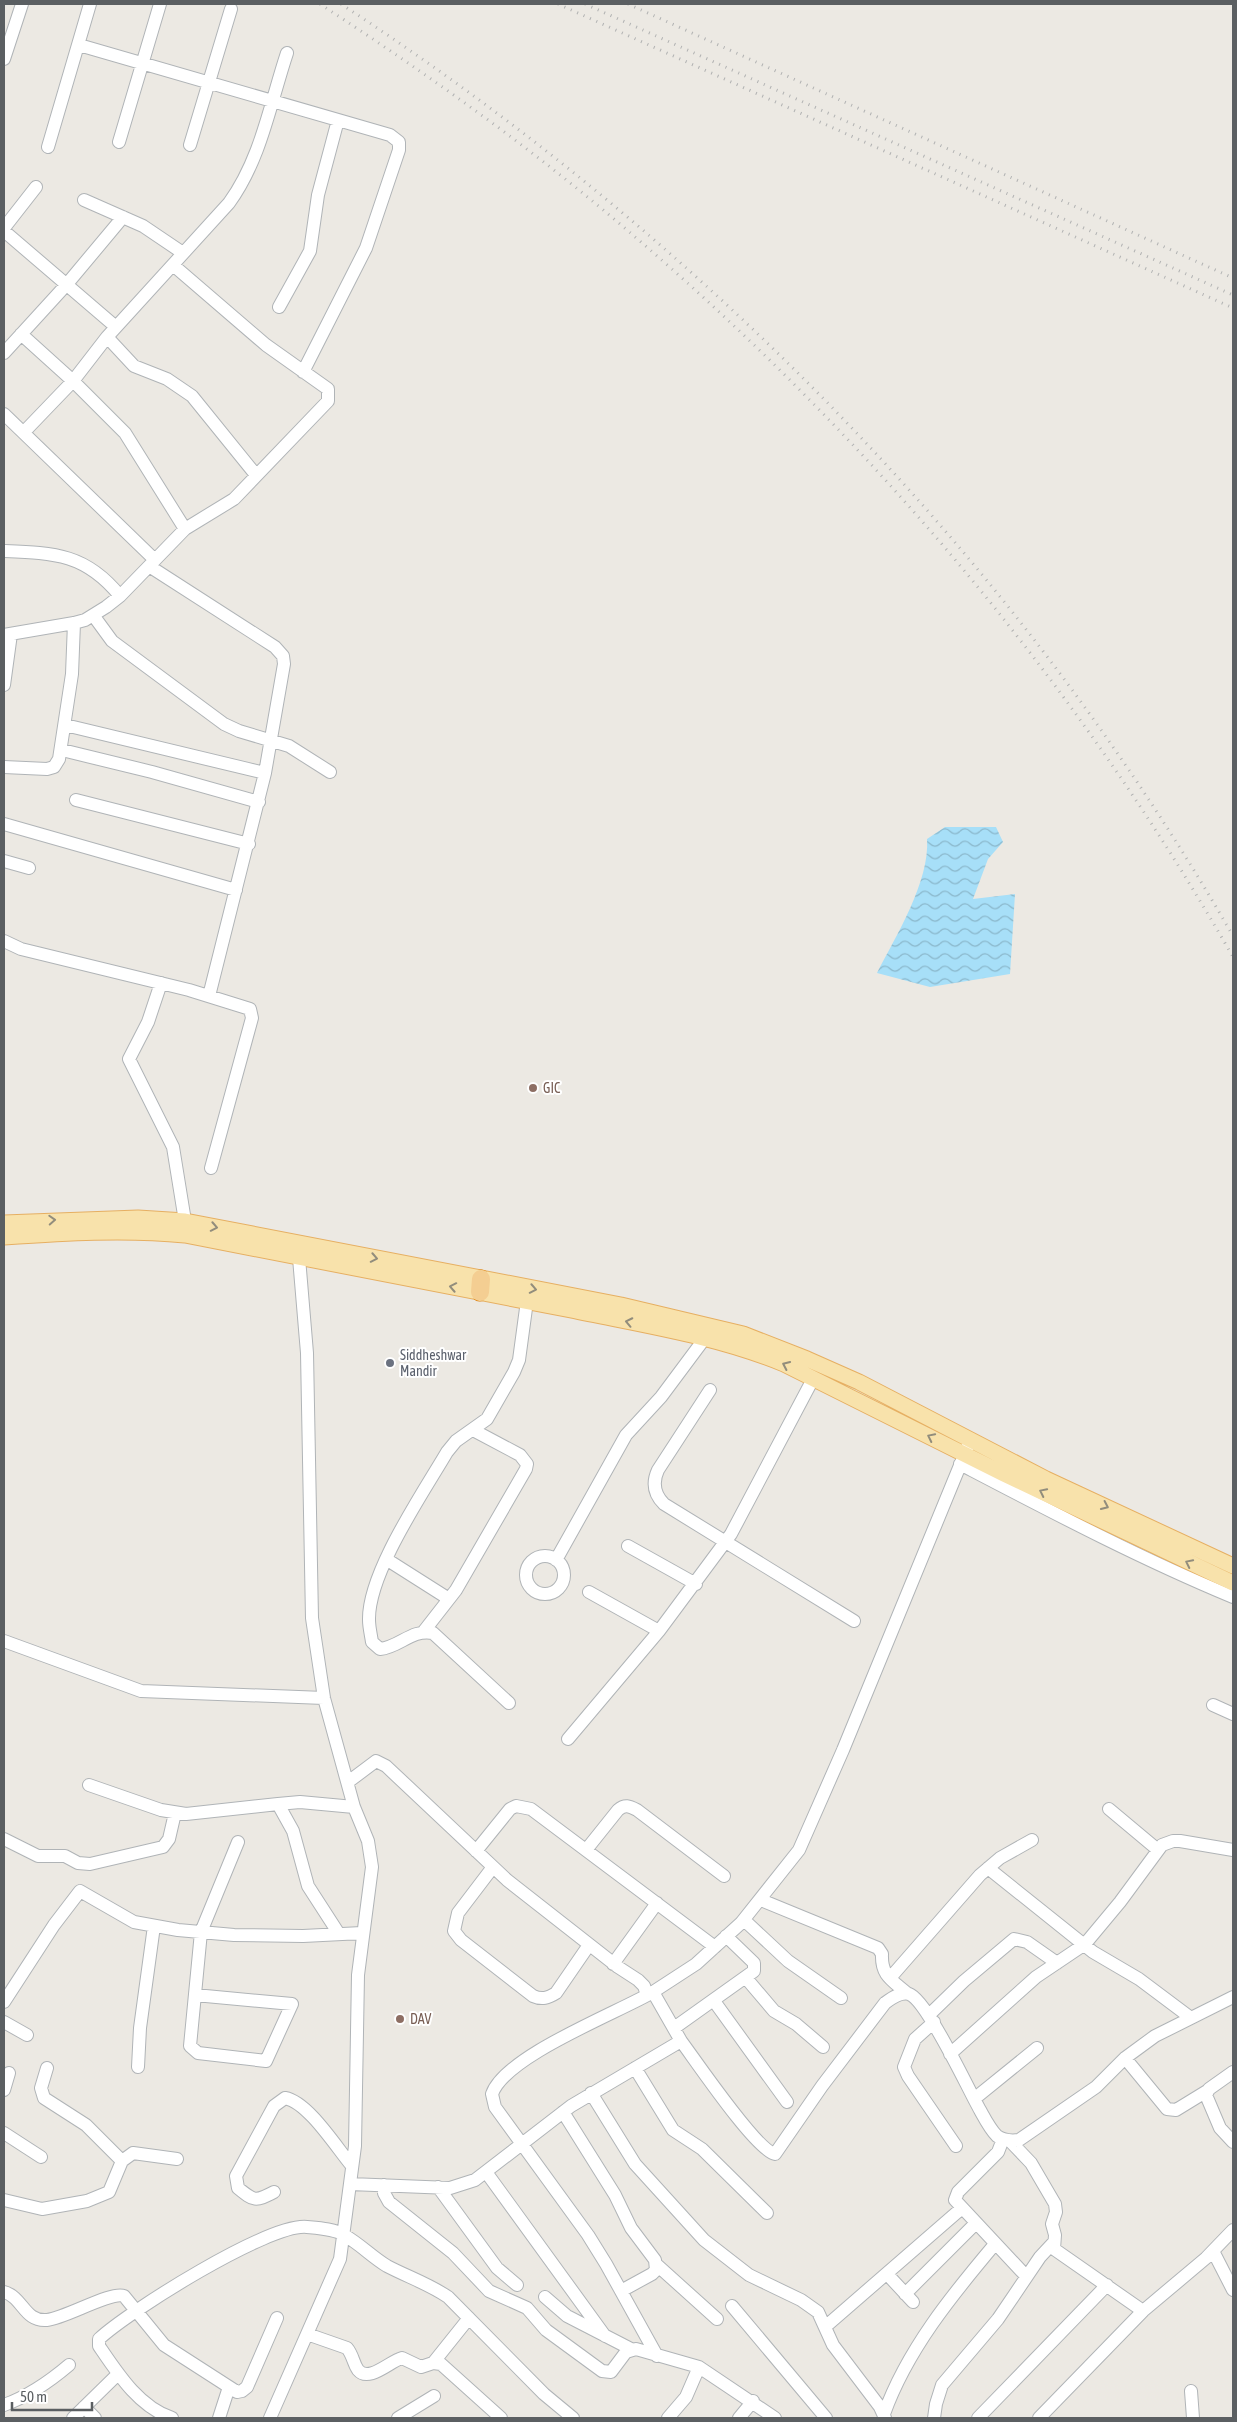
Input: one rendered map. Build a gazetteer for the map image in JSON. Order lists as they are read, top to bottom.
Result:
{
  "places": ["GIC", "Siddheshwar Mandir", "DAV"],
  "scale_bar": "50 m"
}
